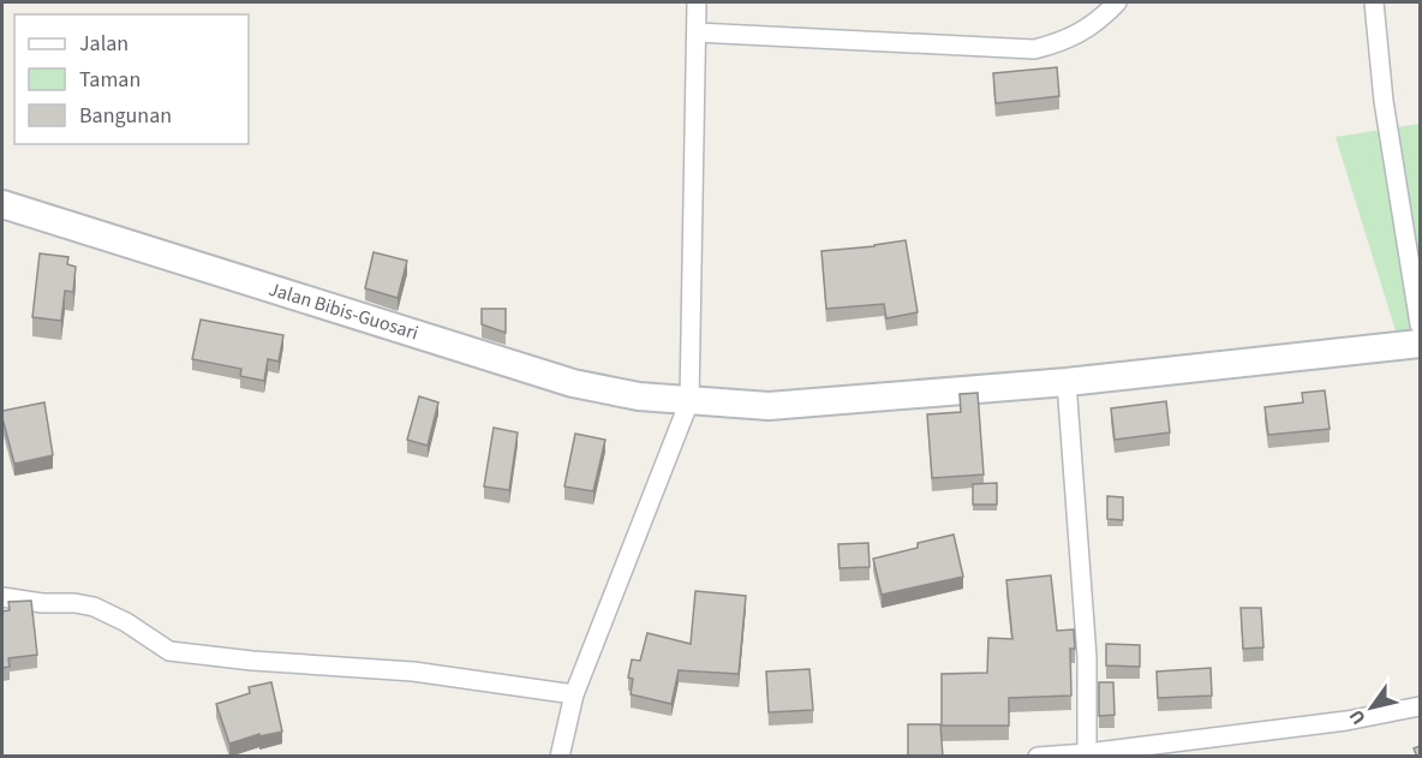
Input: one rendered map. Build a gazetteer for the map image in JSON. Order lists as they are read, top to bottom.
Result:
{
  "streets": {
    "street": ["Jalan Bibis-Guosari"]
  },
  "legend": ["Jalan", "Taman", "Bangunan"],
  "north": "bottom left"
}
